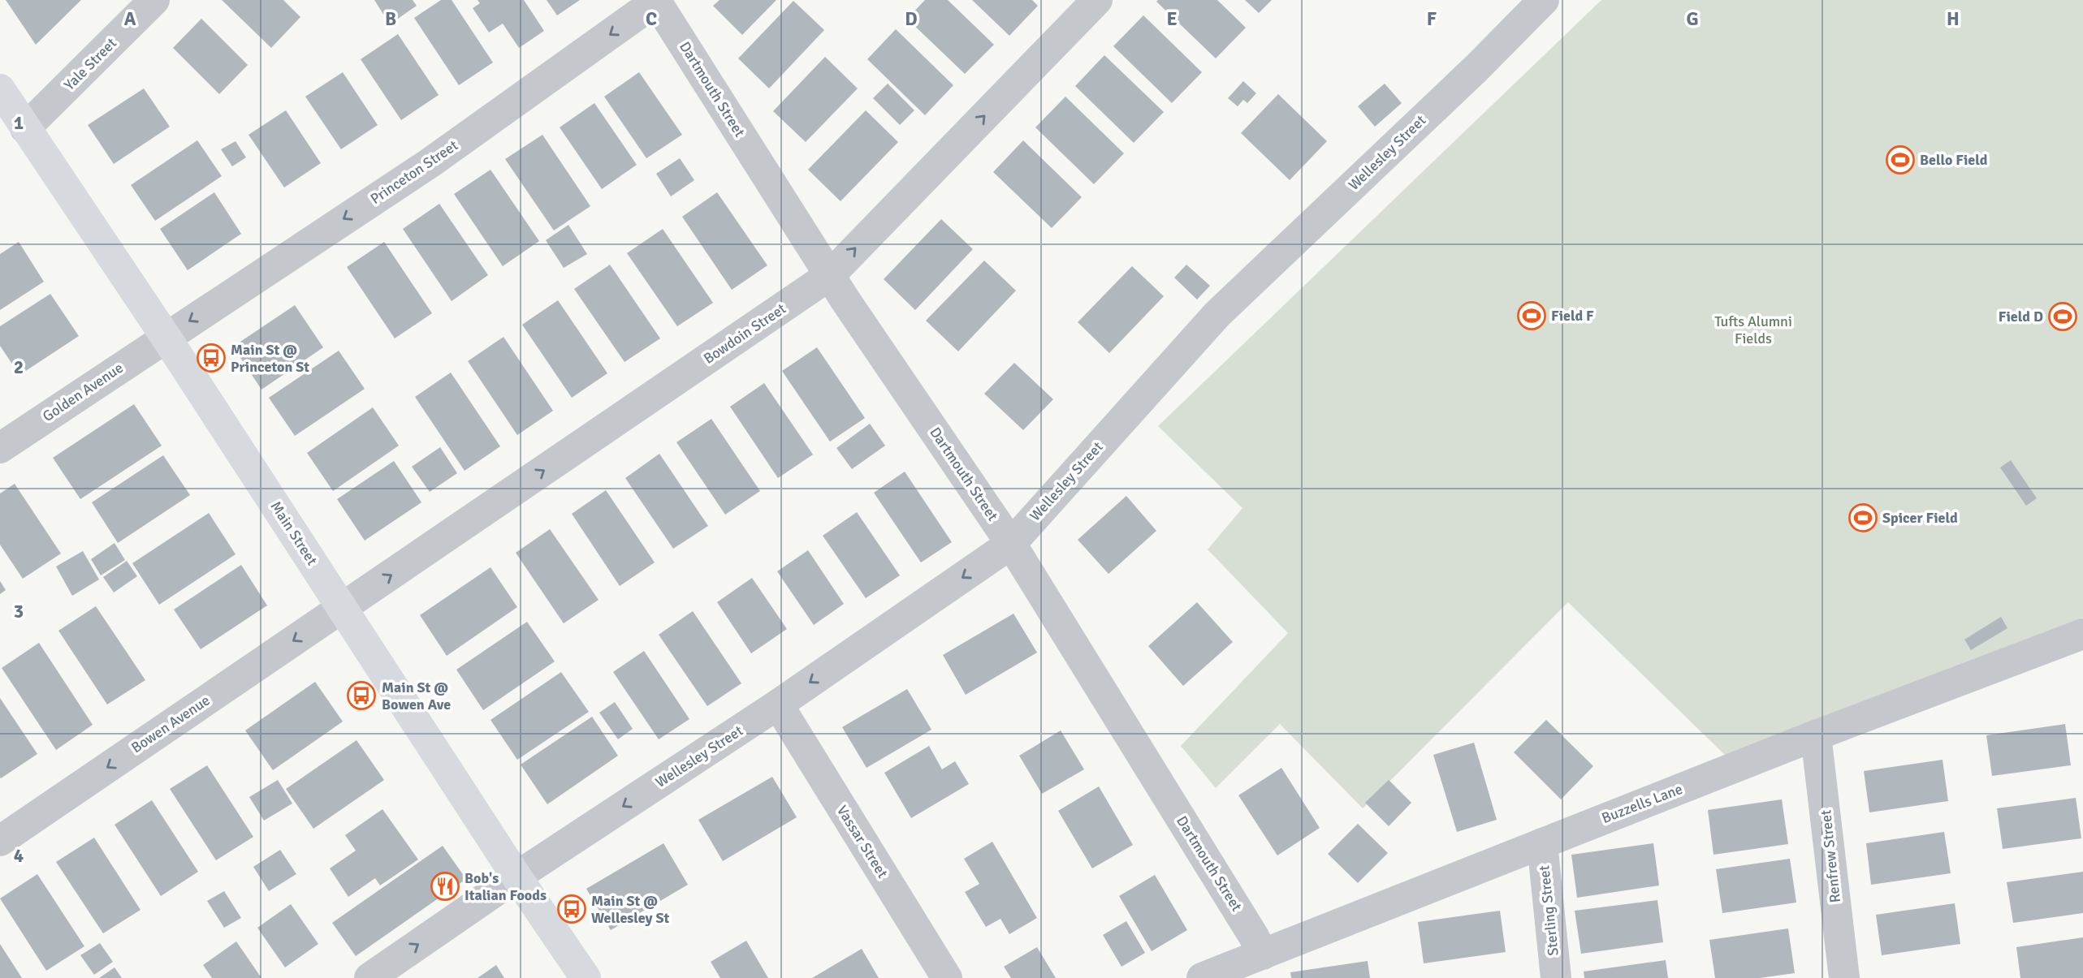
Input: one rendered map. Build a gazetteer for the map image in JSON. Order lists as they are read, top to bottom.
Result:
{
  "streets": {
    "main road": ["Main Street"],
    "street": [
      "Yale Street",
      "Dartmouth Street",
      "Wellesley Street",
      "Princeton Street",
      "Bowdoin Street",
      "Golden Avenue",
      "Bowen Avenue",
      "Buzzells Lane",
      "Vassar Street",
      "Renfrew Street",
      "Sterling Street"
    ]
  },
  "crossings": [
    ["Yale Street", "Main Street"],
    ["Dartmouth Street", "Wellesley Street"],
    ["Dartmouth Street", "Princeton Street"],
    ["Dartmouth Street", "Bowdoin Street"],
    ["Dartmouth Street", "Buzzells Lane"],
    ["Wellesley Street", "Main Street"],
    ["Wellesley Street", "Vassar Street"],
    ["Princeton Street", "Golden Avenue"],
    ["Princeton Street", "Main Street"],
    ["Bowdoin Street", "Main Street"],
    ["Bowdoin Street", "Bowen Avenue"],
    ["Golden Avenue", "Main Street"],
    ["Main Street", "Bowen Avenue"],
    ["Buzzells Lane", "Renfrew Street"],
    ["Buzzells Lane", "Sterling Street"]
  ],
  "one_way": ["Princeton Street", "Bowdoin Street", "Bowen Avenue"],
  "parks": ["Tufts Alumni Fields"],
  "places": {
    "sports": [
      "Bello Field",
      "Field F",
      "Field D",
      "Spicer Field"
    ],
    "bus stop": ["Main St @ Princeton St", "Main St @ Bowen Ave", "Main St @ Wellesley St"],
    "restaurant": ["Bob's Italian Foods"]
  },
  "grid": {
    "columns": [
      "A",
      "B",
      "C",
      "D",
      "E",
      "F",
      "G",
      "H"
    ],
    "rows": [
      "1",
      "2",
      "3",
      "4"
    ]
  }
}
